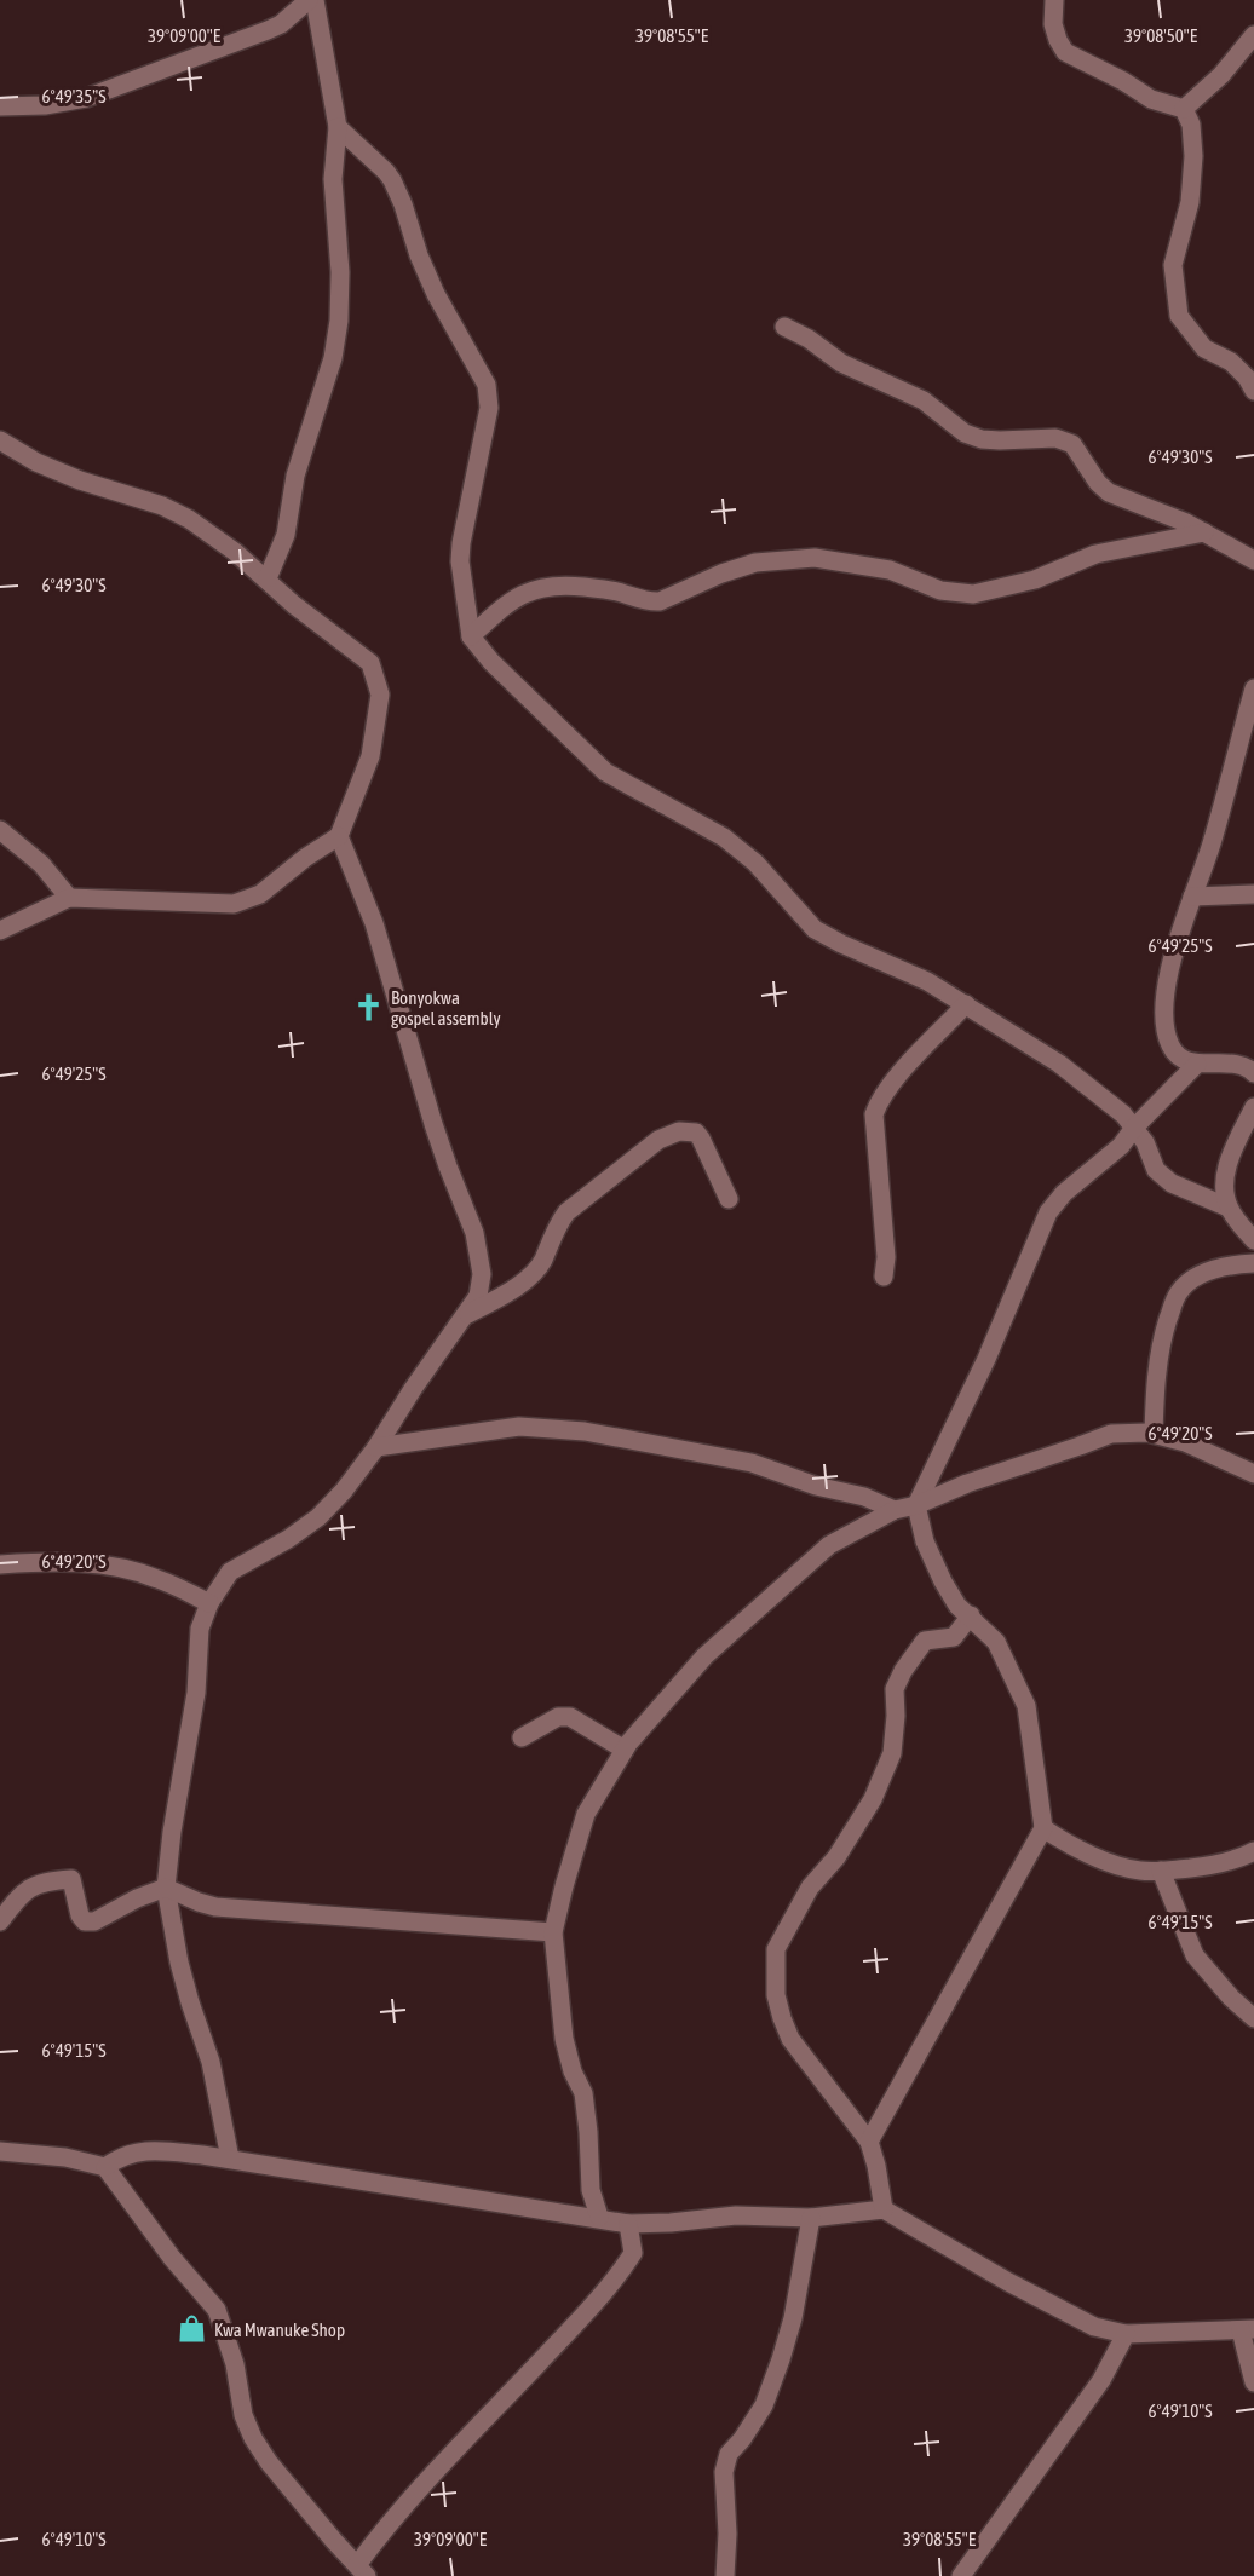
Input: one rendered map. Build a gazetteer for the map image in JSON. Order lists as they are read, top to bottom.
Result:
{
  "places": {
    "church": ["Bonyokwa gospel assembly"],
    "shop": ["Kwa Mwanuke Shop"]
  },
  "coordinates": [
    "39°09'00\"E",
    "39°08'55\"E",
    "39°08'50\"E",
    "6°49'35\"S",
    "6°49'30\"S",
    "6°49'25\"S",
    "6°49'20\"S",
    "6°49'15\"S",
    "6°49'10\"S"
  ]
}
